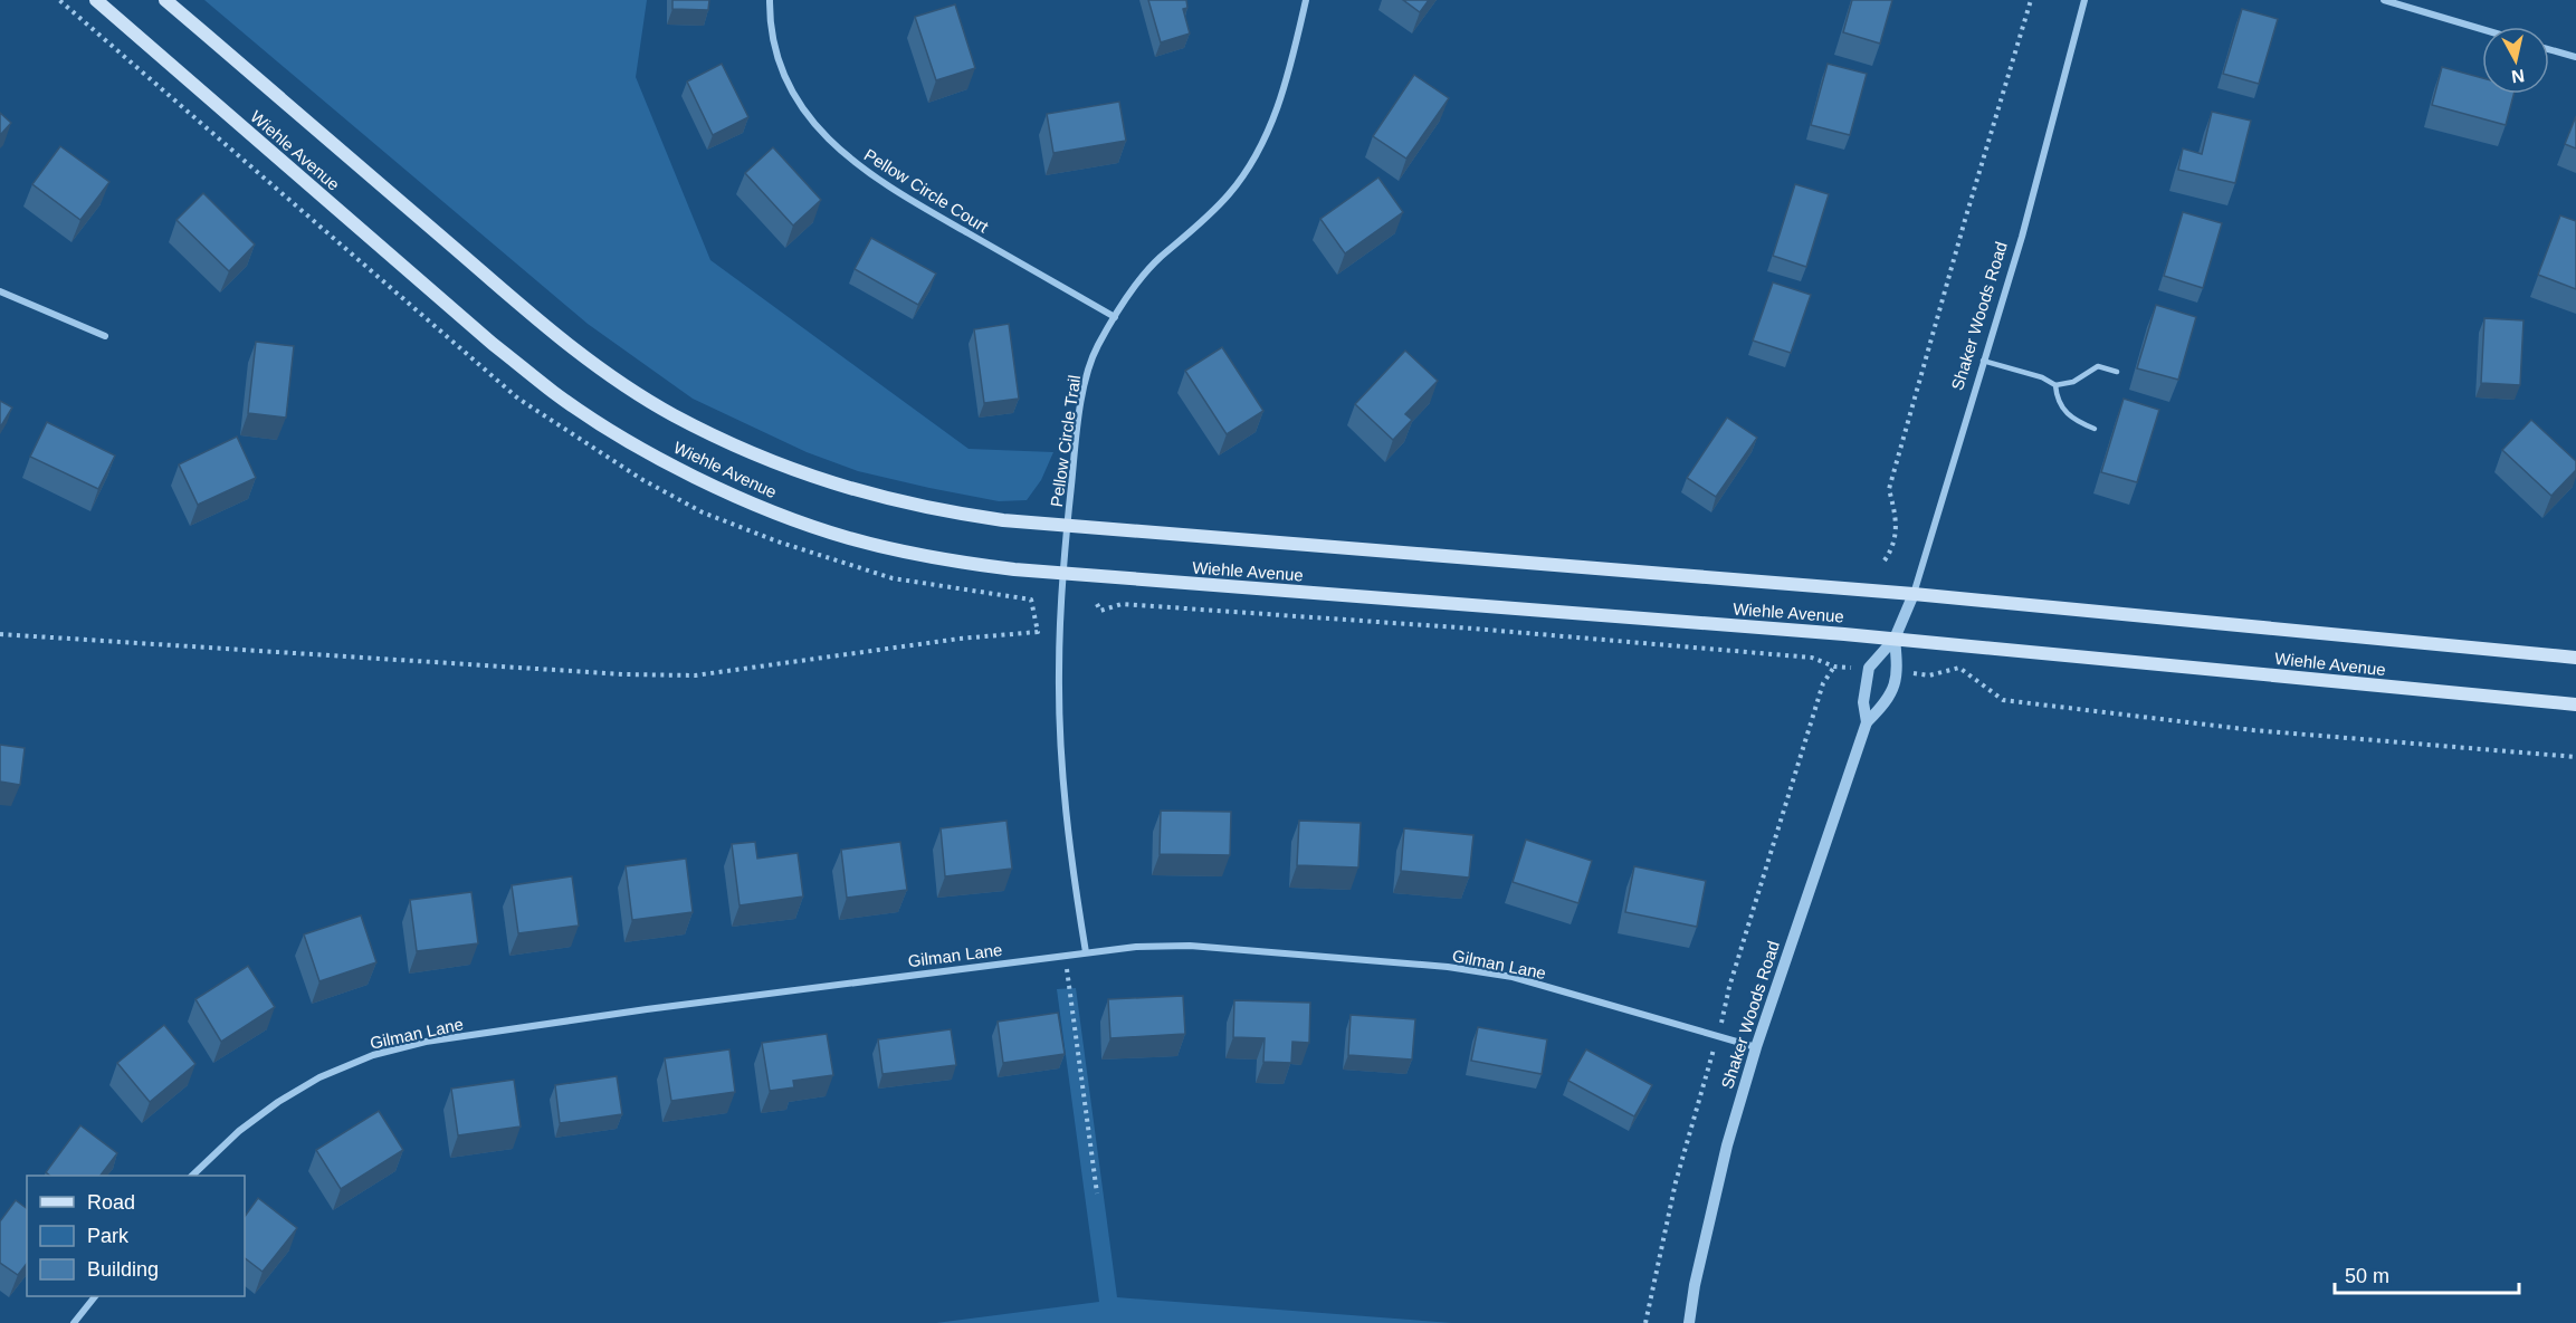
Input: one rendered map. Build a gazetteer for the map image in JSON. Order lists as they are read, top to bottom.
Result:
{
  "streets": {
    "main road": ["Wiehle Avenue"],
    "street": [
      "Pellow Circle Court",
      "Shaker Woods Road",
      "Pellow Circle Trail",
      "Gilman Lane"
    ]
  },
  "crossings": [
    ["Wiehle Avenue", "Shaker Woods Road"],
    ["Wiehle Avenue", "Pellow Circle Trail"],
    ["Pellow Circle Court", "Pellow Circle Trail"],
    ["Shaker Woods Road", "Gilman Lane"],
    ["Pellow Circle Trail", "Gilman Lane"]
  ],
  "legend": ["Road", "Park", "Building"],
  "scale_bar": "50 m",
  "north": "bottom"
}
